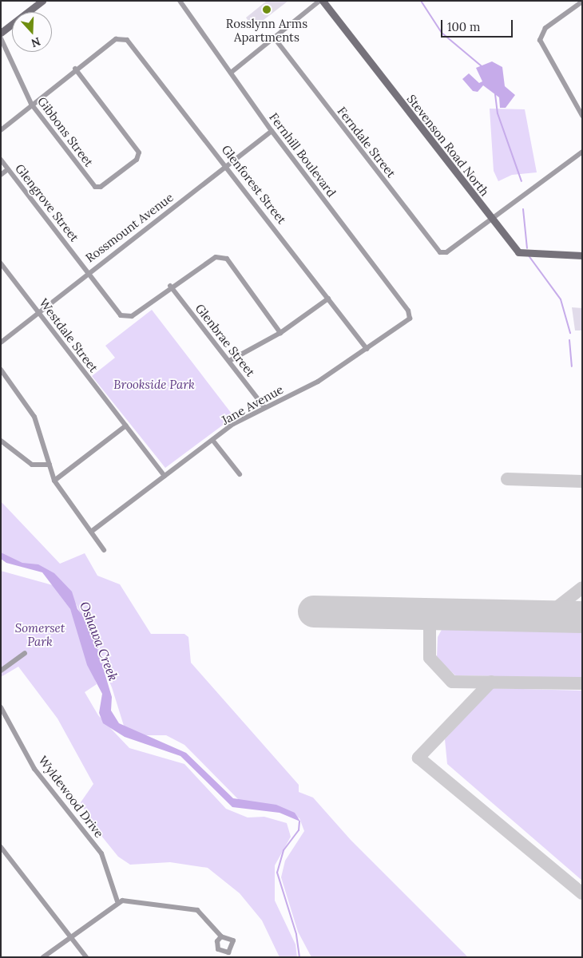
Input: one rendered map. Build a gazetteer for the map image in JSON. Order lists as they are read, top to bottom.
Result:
{
  "streets": {
    "street": [
      "Gibbons Street",
      "Ferndale Street",
      "Stevenson Road North",
      "Fernhill Boulevard",
      "Glenforest Street",
      "Glengrove Street",
      "Rossmount Avenue",
      "Westdale Street",
      "Glenbrae Street",
      "Jane Avenue",
      "Wyldewood Drive"
    ]
  },
  "crossings": [
    ["Gibbons Street", "Glenforest Street"],
    ["Ferndale Street", "Stevenson Road North"],
    ["Fernhill Boulevard", "Rossmount Avenue"],
    ["Fernhill Boulevard", "Jane Avenue"],
    ["Glenforest Street", "Rossmount Avenue"],
    ["Glenforest Street", "Jane Avenue"],
    ["Glengrove Street", "Rossmount Avenue"],
    ["Glengrove Street", "Glenbrae Street"],
    ["Rossmount Avenue", "Westdale Street"],
    ["Westdale Street", "Jane Avenue"],
    ["Glenbrae Street", "Jane Avenue"]
  ],
  "water": ["Oshawa Creek"],
  "parks": ["Brookside Park", "Somerset Park"],
  "places": ["Rosslynn Arms Apartments"],
  "scale_bar": "100 m",
  "north": "bottom"
}
